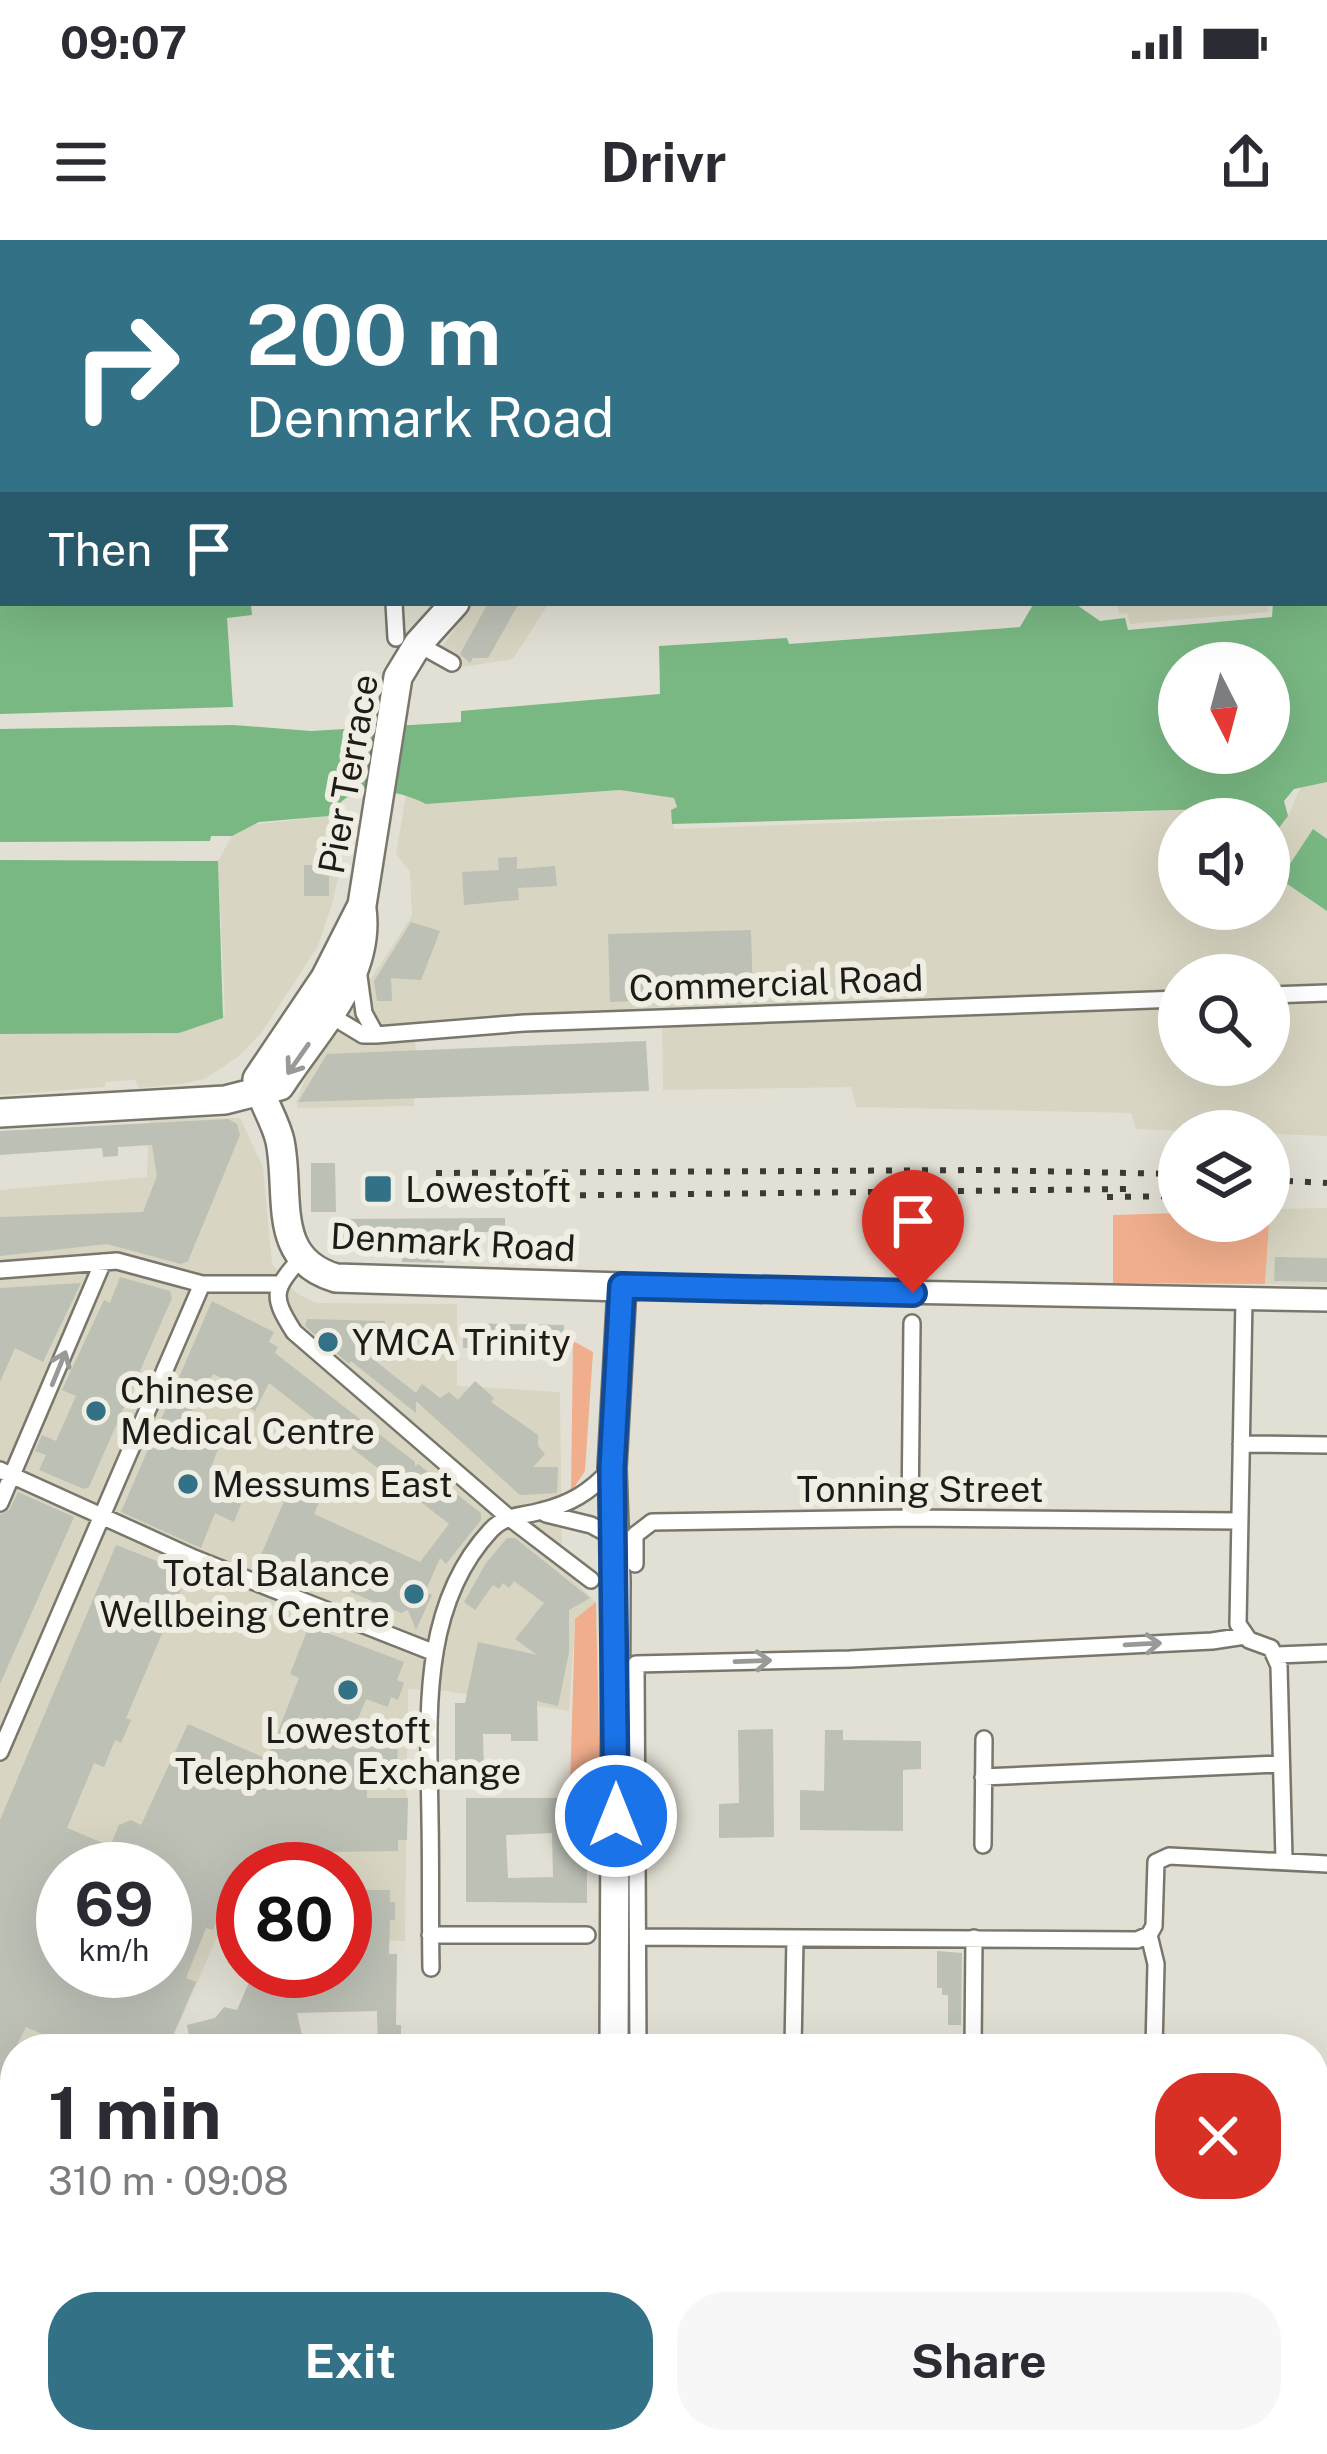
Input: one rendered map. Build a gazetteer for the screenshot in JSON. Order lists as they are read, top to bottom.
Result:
{
  "streets": {
    "highway": ["Pier Terrace", "Denmark Road"],
    "street": ["Commercial Road", "Tonning Street"]
  },
  "places": {
    "transit": ["Lowestoft"],
    "other": [
      "YMCA Trinity",
      "Chinese Medical Centre",
      "Messums East",
      "Total Balance Wellbeing Centre",
      "Lowestoft Telephone Exchange"
    ]
  },
  "north": "bottom",
  "page": {
    "status": "09:07",
    "header": "Drivr",
    "turn": ["200 m", "Denmark Road"],
    "then": "Then",
    "speed": "69 km/h",
    "limit": "80",
    "heading": ["1 min", "310 m · 09:08"],
    "buttons": ["Exit", "Share"]
  }
}
